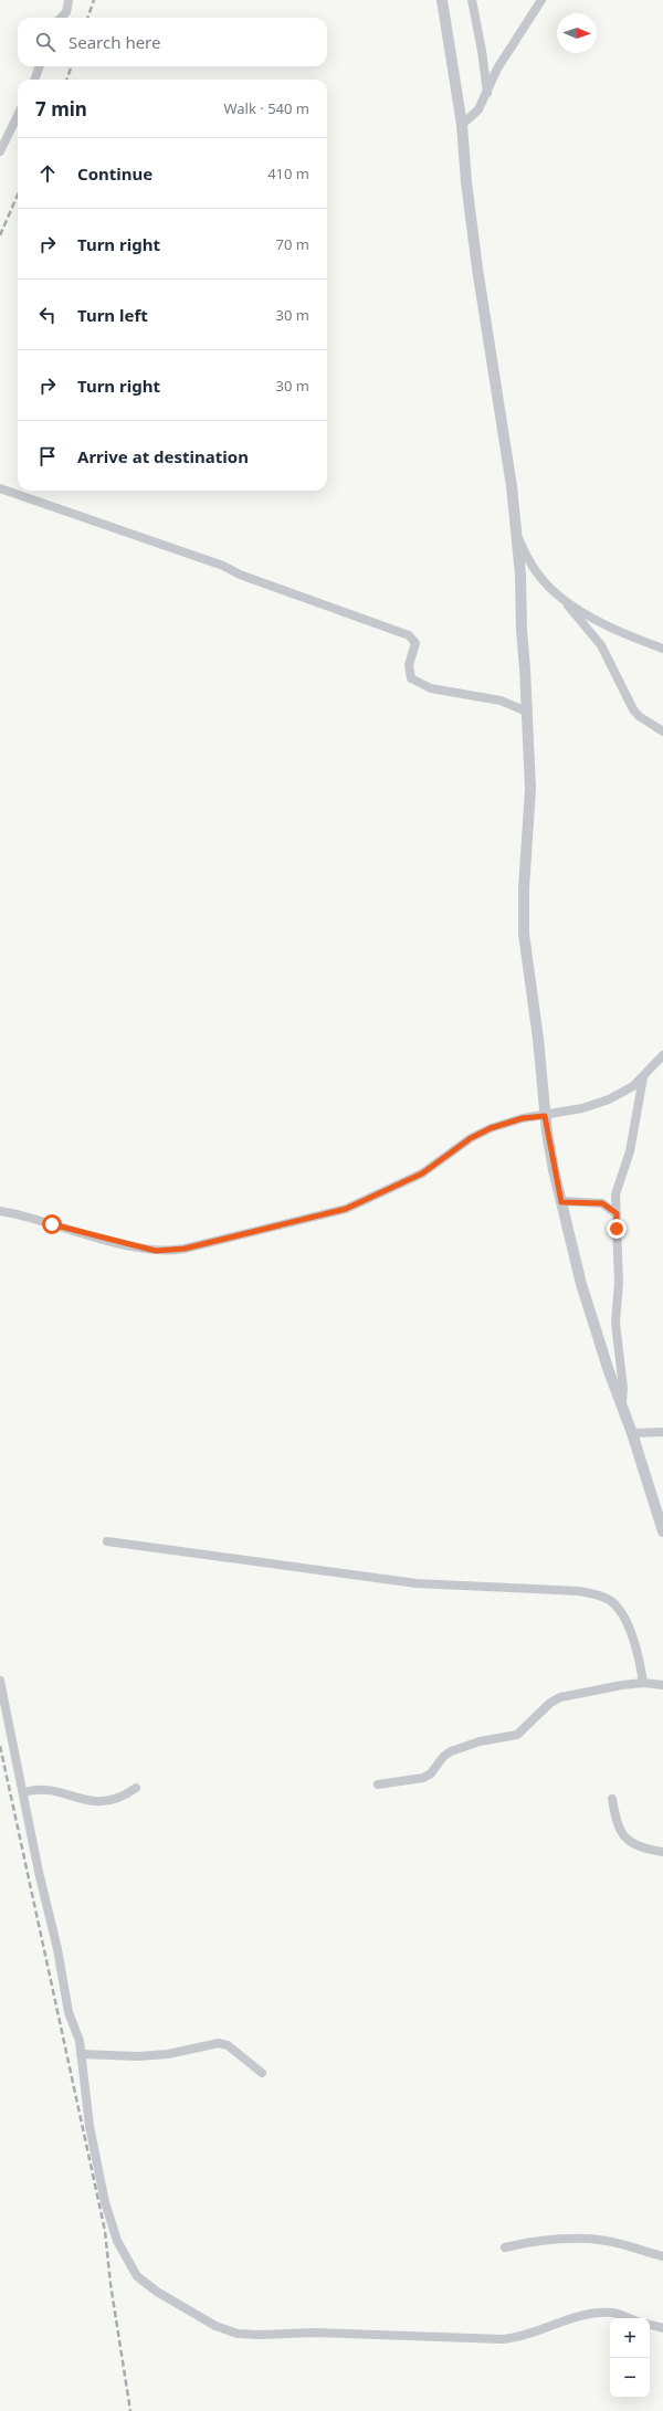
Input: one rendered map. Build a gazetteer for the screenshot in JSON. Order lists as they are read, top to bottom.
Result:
{
  "north": "right",
  "page": {
    "search": "Search here",
    "heading": ["7 min", "Walk · 540 m"],
    "list": [
      ["Continue", "410 m"],
      ["Turn right", "70 m"],
      ["Turn left", "30 m"],
      ["Turn right", "30 m"],
      "Arrive at destination"
    ],
    "map_buttons": ["+", "−"]
  }
}
